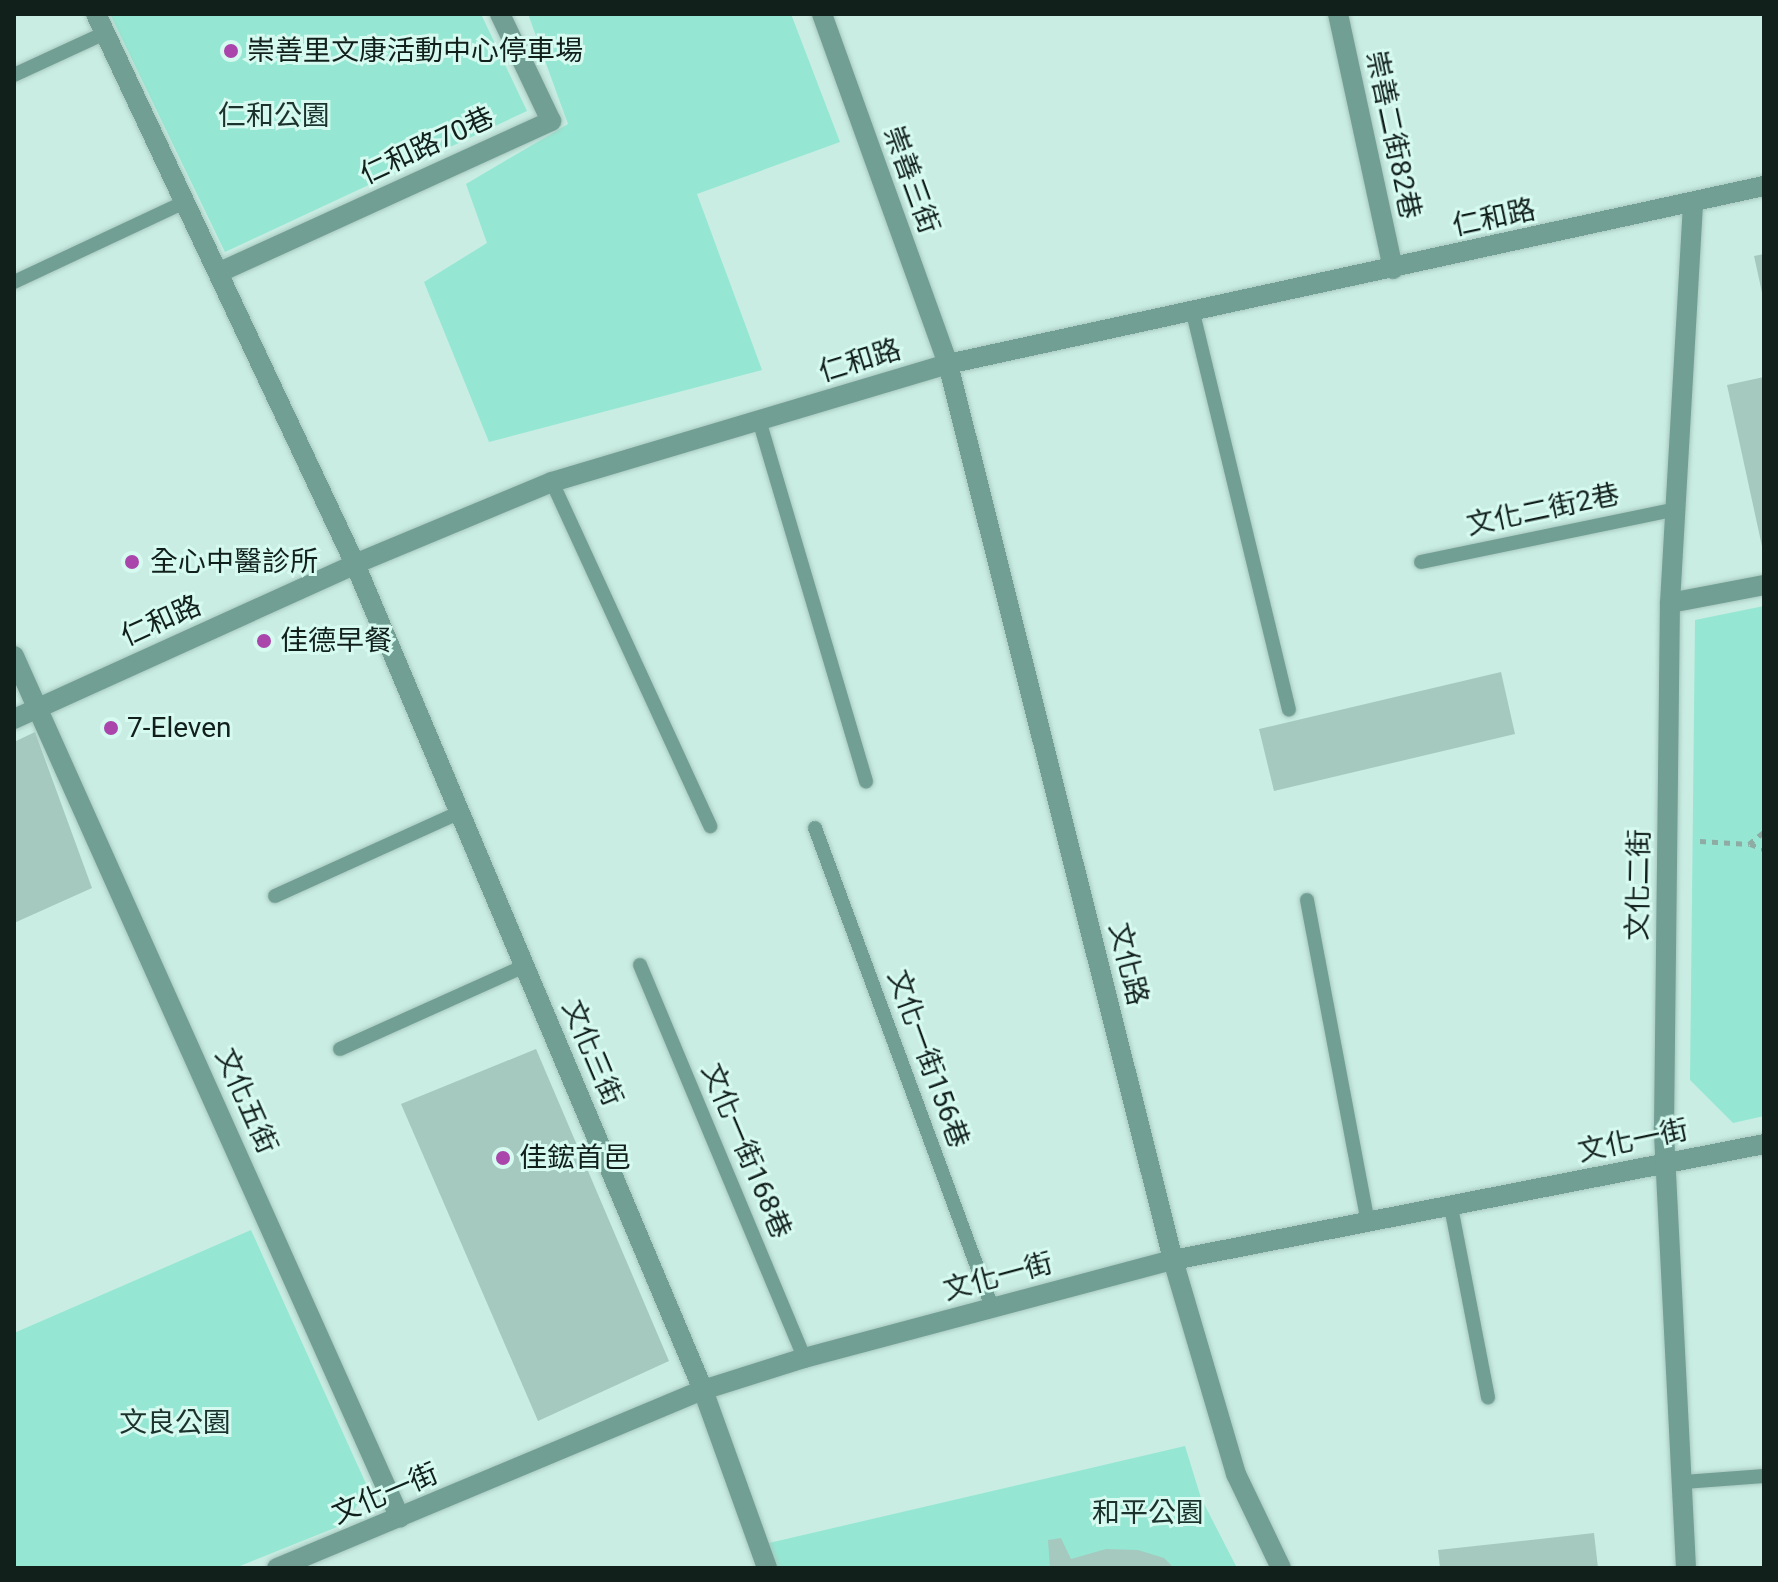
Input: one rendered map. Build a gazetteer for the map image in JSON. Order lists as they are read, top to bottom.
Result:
{
  "streets": {
    "street": [
      "崇善二街82巷",
      "仁和路70巷",
      "崇善三街",
      "仁和路",
      "文化二街",
      "文化路",
      "文化三街",
      "文化五街",
      "文化一街"
    ],
    "lane": ["文化二街2巷", "文化一街156巷", "文化一街168巷"]
  },
  "crossings": [
    ["崇善二街82巷", "仁和路"],
    ["崇善三街", "仁和路"],
    ["崇善三街", "文化路"],
    ["仁和路", "文化二街"],
    ["仁和路", "文化路"],
    ["仁和路", "文化三街"],
    ["仁和路", "文化五街"],
    ["文化二街2巷", "文化二街"],
    ["文化二街", "文化一街"],
    ["文化路", "文化一街"],
    ["文化三街", "文化一街"],
    ["文化一街156巷", "文化一街"],
    ["文化五街", "文化一街"],
    ["文化一街", "文化一街168巷"]
  ],
  "parks": ["仁和公園", "文良公園", "和平公園"],
  "places": [
    "崇善里文康活動中心停車場",
    "全心中醫診所",
    "佳德早餐",
    "7-Eleven",
    "佳鋐首邑"
  ]
}
